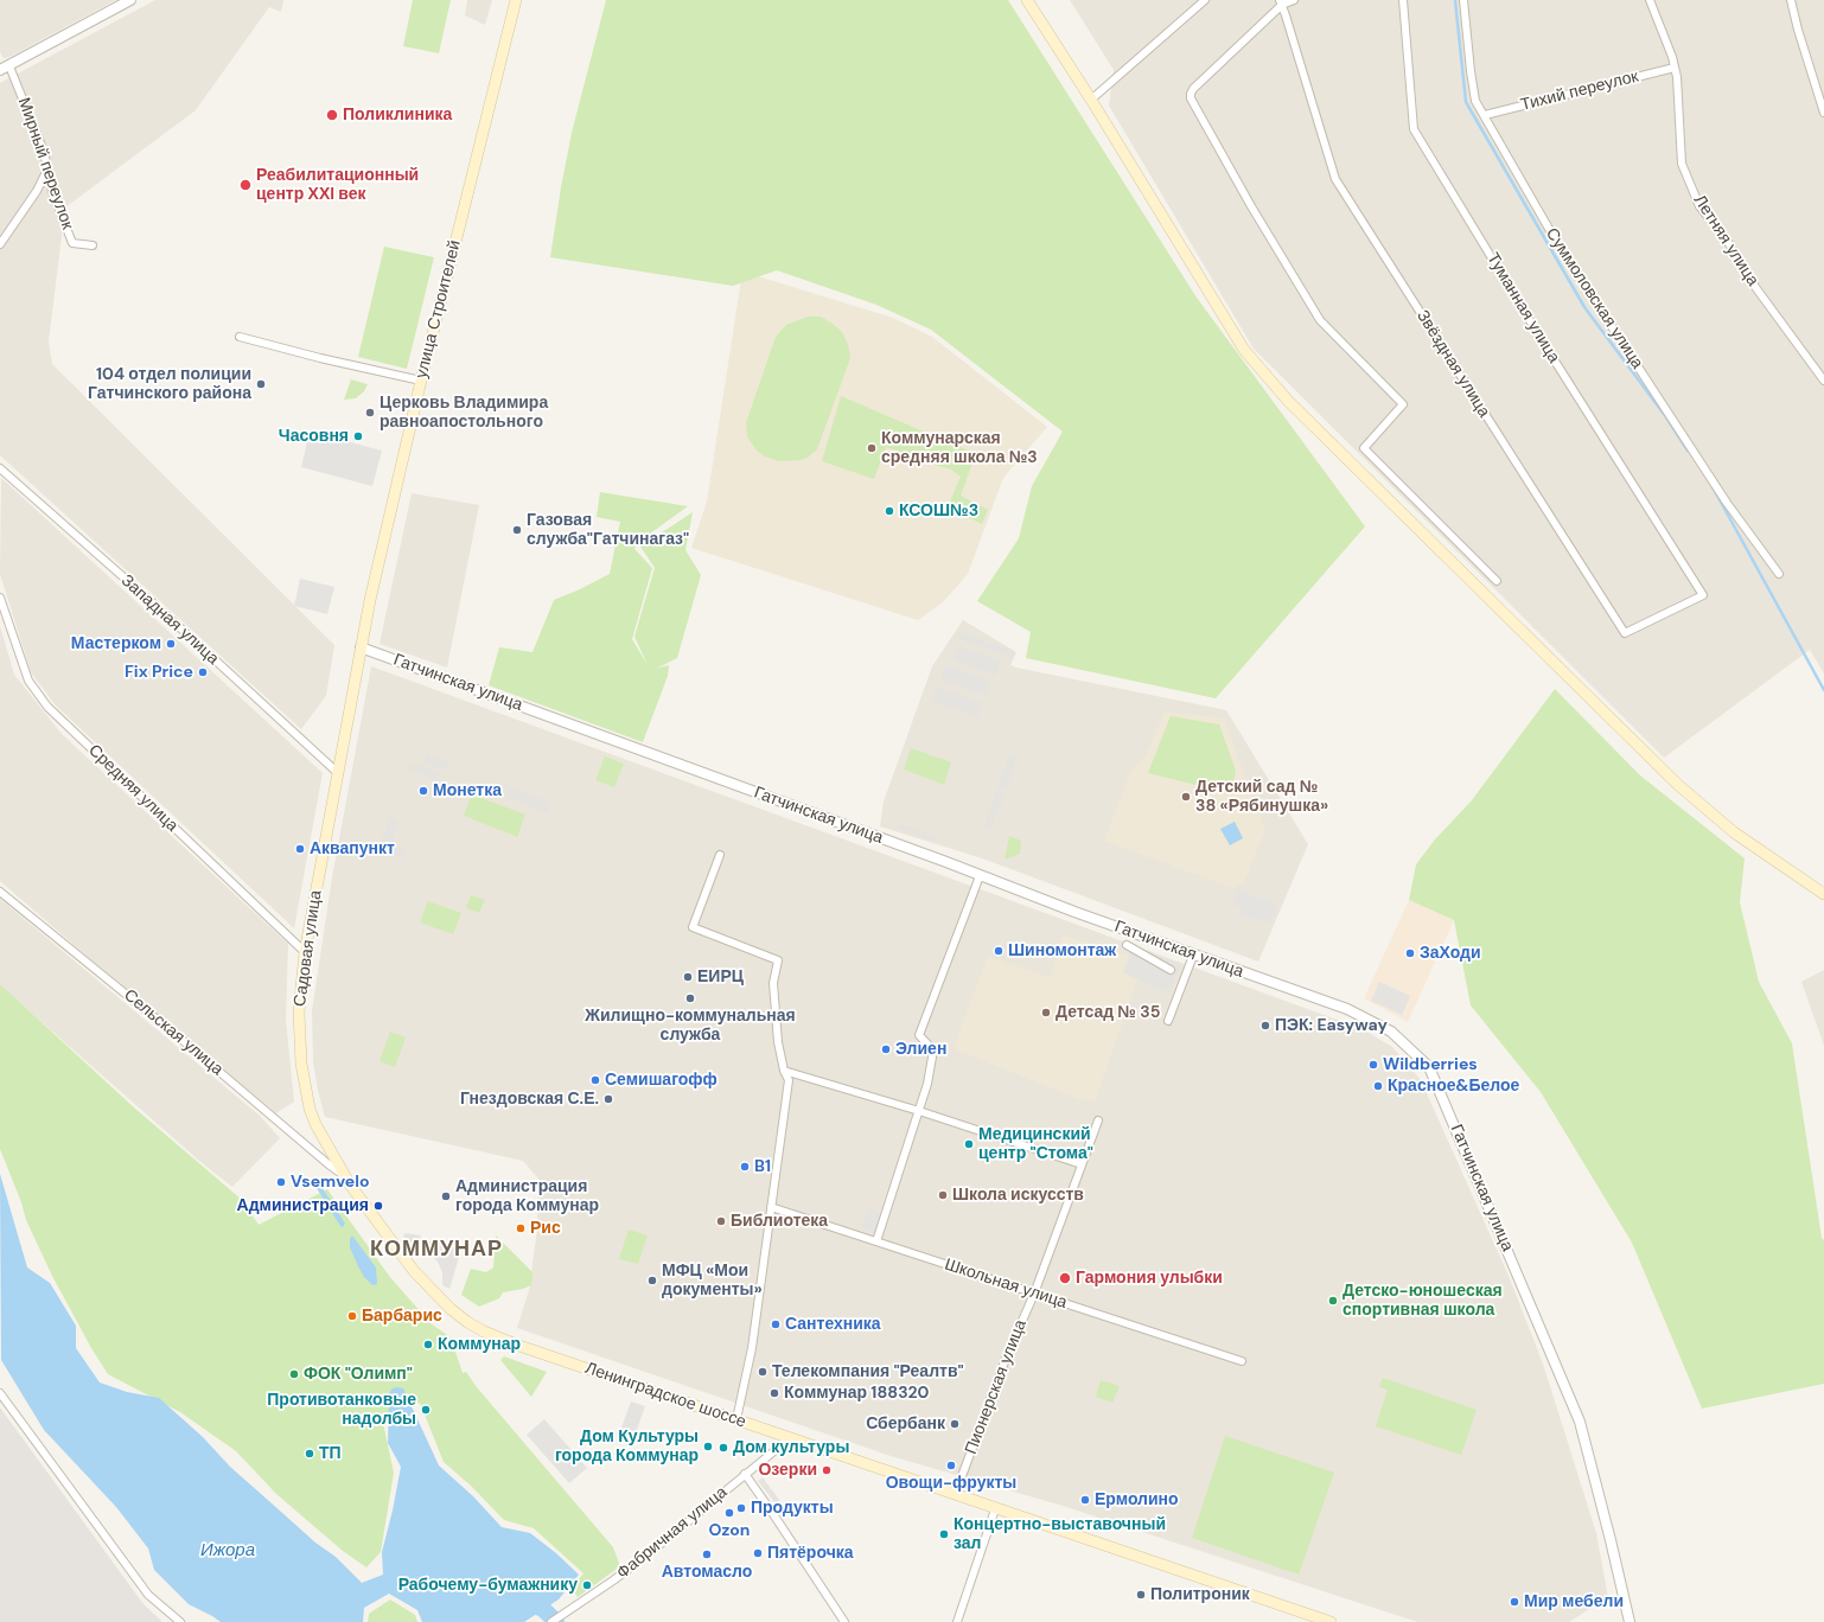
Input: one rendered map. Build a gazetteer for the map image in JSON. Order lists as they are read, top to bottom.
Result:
{
  "streets": {
    "main road": ["улица Строителей", "Садовая улица", "Ленинградское шоссе"],
    "street": [
      "Тихий переулок",
      "Мирный переулок",
      "Летняя улица",
      "Суммоловская улица",
      "Туманная улица",
      "Звёздная улица",
      "Западная улица",
      "Гатчинская улица",
      "Средняя улица",
      "Сельская улица",
      "Школьная улица",
      "Пионерская улица",
      "Фабричная улица"
    ]
  },
  "crossings": [
    ["Тихий переулок", "Летняя улица"],
    ["Тихий переулок", "Суммоловская улица"],
    ["Туманная улица", "Звёздная улица"],
    ["улица Строителей", "Гатчинская улица"],
    ["улица Строителей", "Садовая улица"],
    ["Западная улица", "Садовая улица"],
    ["Гатчинская улица", "Садовая улица"],
    ["Средняя улица", "Садовая улица"],
    ["Садовая улица", "Сельская улица"],
    ["Садовая улица", "Ленинградское шоссе"],
    ["Школьная улица", "Пионерская улица"],
    ["Пионерская улица", "Ленинградское шоссе"],
    ["Ленинградское шоссе", "Фабричная улица"]
  ],
  "districts": ["КОММУНАР"],
  "water": ["Ижора"],
  "places": [
    "Поликлиника",
    "Реабилитационный центр ХХI век",
    "104 отдел полиции Гатчинского района",
    "Церковь Владимира равноапостольного",
    "Часовня",
    "Коммунарская средняя школа №3",
    "КСОШ№3",
    "Газовая служба\"Гатчинагаз\"",
    "Мастерком",
    "Fix Price",
    "Монетка",
    "Детский сад № 38 «Рябинушка»",
    "Аквапункт",
    "Шиномонтаж",
    "ЗаХоди",
    "ЕИРЦ",
    "Жилищно-коммунальная служба",
    "Детсад № 35",
    "ПЭК: Easyway",
    "Элиен",
    "Wildberries",
    "Семишагофф",
    "Красное&Белое",
    "Гнездовская С.Е.",
    "Медицинский центр \"Стома\"",
    "B1",
    "Vsemvelo",
    "Школа искусств",
    "Администрация города Коммунар",
    "Администрация",
    "Библиотека",
    "Рис",
    "Гармония улыбки",
    "МФЦ «Мои документы»",
    "Детско-юношеская спортивная школа",
    "Барбарис",
    "Сантехника",
    "Коммунар",
    "Телекомпания \"Реалтв\"",
    "ФОК \"Олимп\"",
    "Коммунар 188320",
    "Противотанковые надолбы",
    "Сбербанк",
    "Дом Культуры города Коммунар",
    "Дом культуры",
    "ТП",
    "Овощи-фрукты",
    "Озерки",
    "Ермолино",
    "Продукты",
    "Ozon",
    "Концертно-выставочный зал",
    "Пятёрочка",
    "Автомасло",
    "Рабочему-бумажнику",
    "Политроник",
    "Мир мебели"
  ]
}
